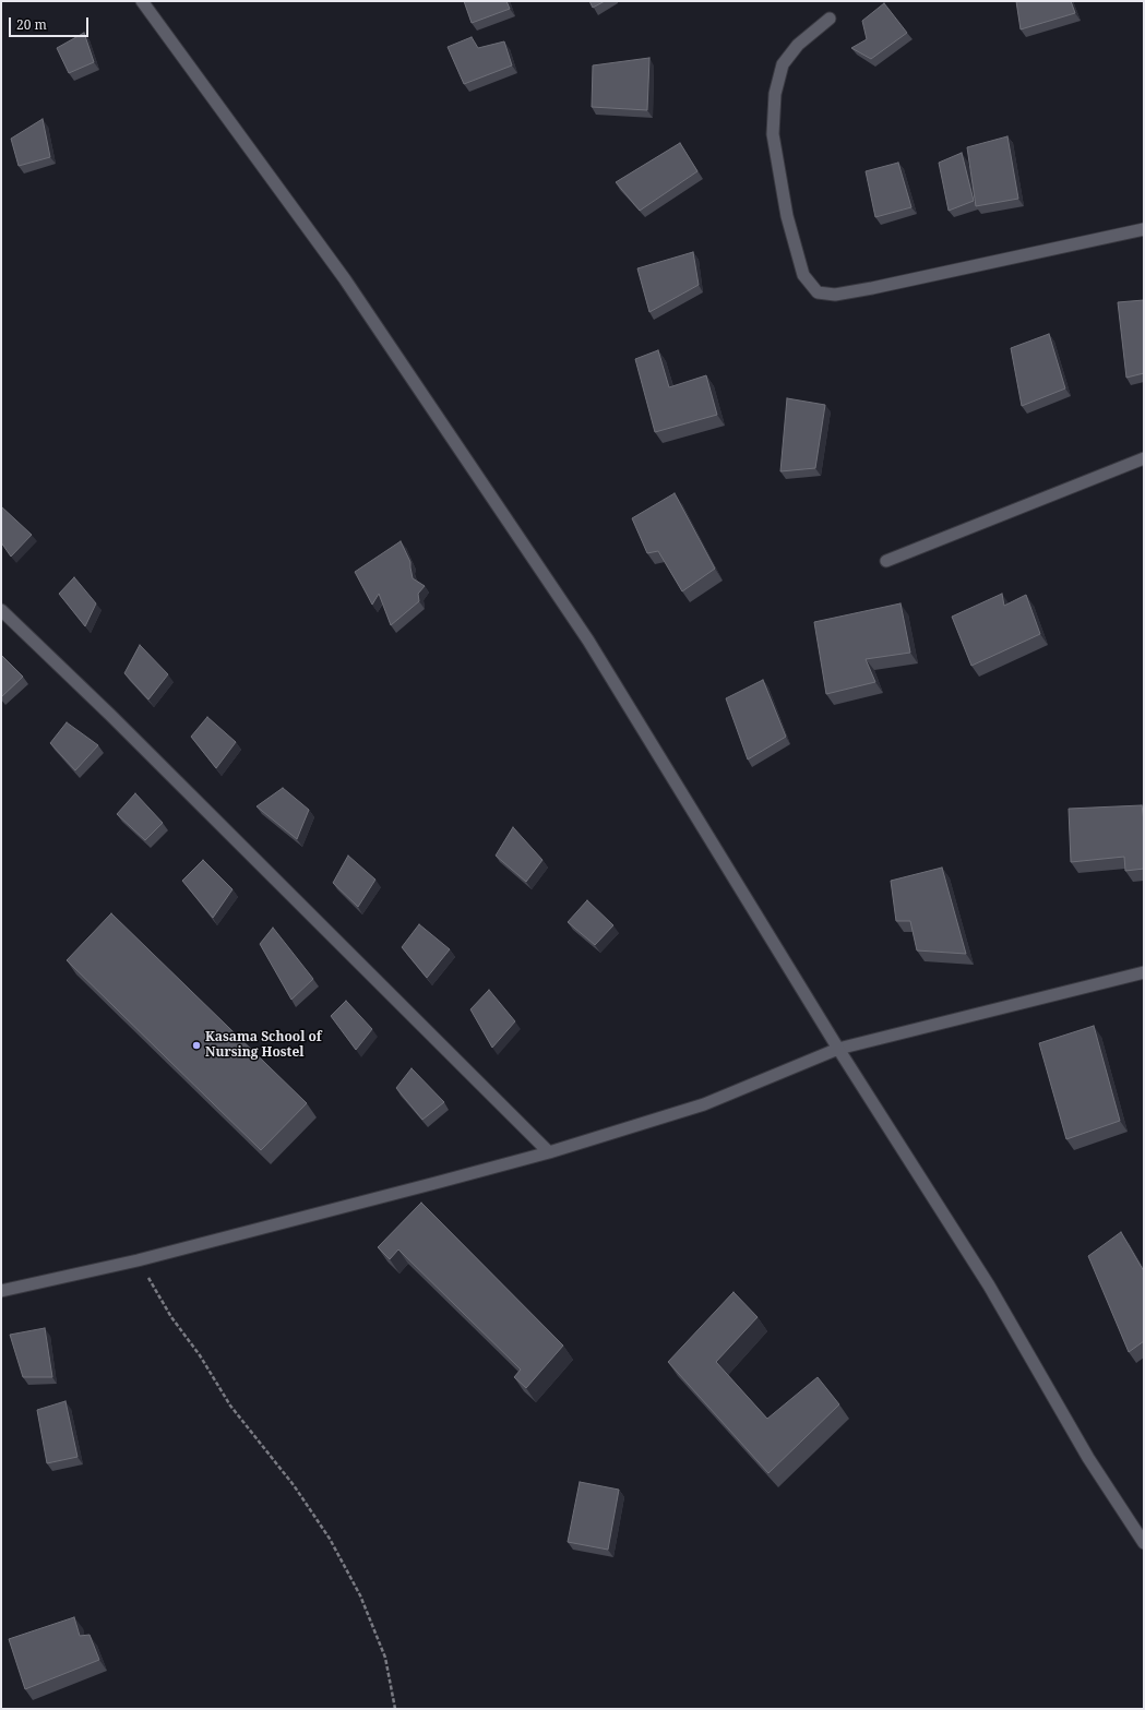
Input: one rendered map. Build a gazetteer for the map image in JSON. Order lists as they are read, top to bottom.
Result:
{
  "places": ["Kasama School of Nursing Hostel"],
  "scale_bar": "20 m"
}
